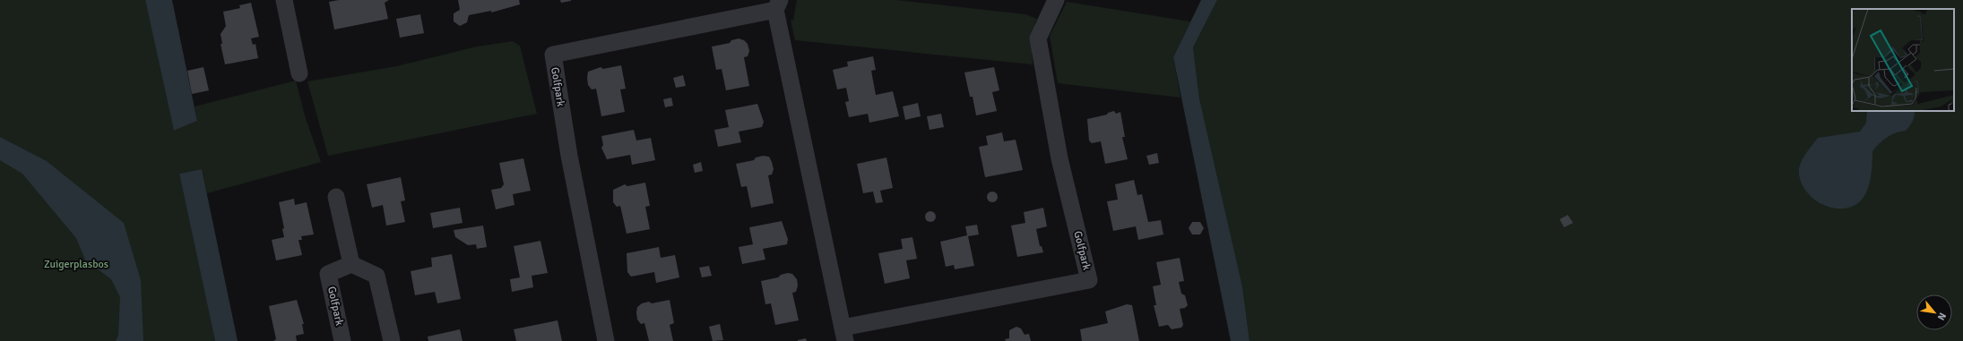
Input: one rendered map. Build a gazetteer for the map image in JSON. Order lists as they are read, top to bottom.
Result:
{
  "streets": {
    "street": ["Golfpark"]
  },
  "parks": ["Zuigerplasbos"],
  "north": "bottom right"
}
